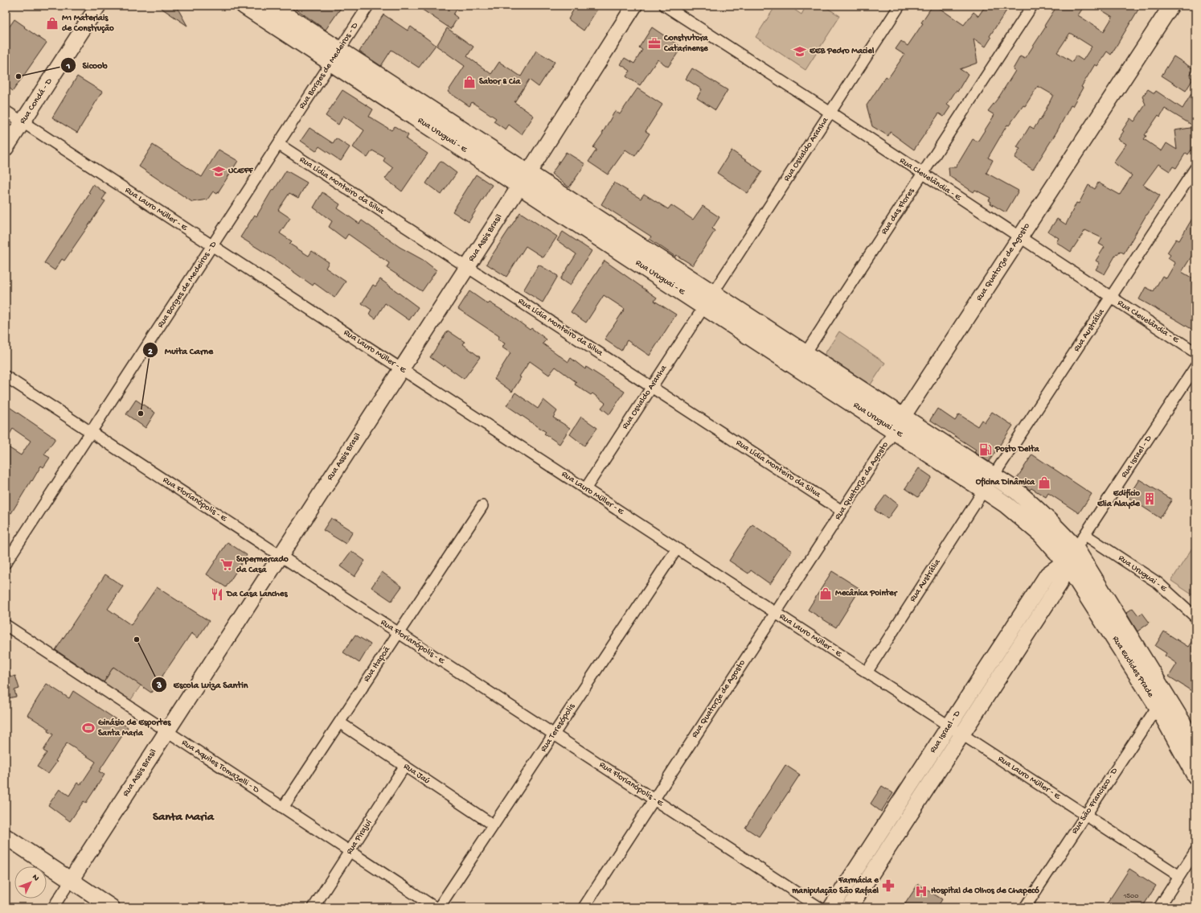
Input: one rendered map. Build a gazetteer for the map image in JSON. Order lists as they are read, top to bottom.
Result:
{
  "streets": {
    "main road": ["Rua Uruguai - E", "Rua Euclides Prade"],
    "street": [
      "Rua Borges de Medeiros - D",
      "Rua Condá - D",
      "Rua Osvaldo Aranha",
      "Rua Clevelândia - E",
      "Rua Lídia Monteiro da Silva",
      "Rua Lauro Müller - E",
      "Rua das Flores",
      "Rua Assis Brasil",
      "Rua Quatorze de Agosto",
      "Rua Austrália",
      "Rua Israel - D",
      "Rua Florianópolis - E",
      "Rua Itapoã",
      "Rua Teresópolis",
      "Rua Aquiles Tomazelli - D",
      "Rua Jaú",
      "Rua São Francisco - D",
      "Rua Pirajuí"
    ]
  },
  "crossings": [
    ["Rua Borges de Medeiros - D", "Rua Uruguai - E"],
    ["Rua Borges de Medeiros - D", "Rua Lídia Monteiro da Silva"],
    ["Rua Borges de Medeiros - D", "Rua Lauro Müller - E"],
    ["Rua Borges de Medeiros - D", "Rua Florianópolis - E"],
    ["Rua Condá - D", "Rua Lauro Müller - E"],
    ["Rua Uruguai - E", "Rua Osvaldo Aranha"],
    ["Rua Uruguai - E", "Rua das Flores"],
    ["Rua Uruguai - E", "Rua Assis Brasil"],
    ["Rua Uruguai - E", "Rua Quatorze de Agosto"],
    ["Rua Uruguai - E", "Rua Austrália"],
    ["Rua Uruguai - E", "Rua Israel - D"],
    ["Rua Uruguai - E", "Rua Euclides Prade"],
    ["Rua Osvaldo Aranha", "Rua Clevelândia - E"],
    ["Rua Osvaldo Aranha", "Rua Lídia Monteiro da Silva"],
    ["Rua Osvaldo Aranha", "Rua Lauro Müller - E"],
    ["Rua Clevelândia - E", "Rua das Flores"],
    ["Rua Clevelândia - E", "Rua Quatorze de Agosto"],
    ["Rua Clevelândia - E", "Rua Austrália"],
    ["Rua Lídia Monteiro da Silva", "Rua Assis Brasil"],
    ["Rua Lídia Monteiro da Silva", "Rua Quatorze de Agosto"],
    ["Rua Lauro Müller - E", "Rua Assis Brasil"],
    ["Rua Lauro Müller - E", "Rua Quatorze de Agosto"],
    ["Rua Lauro Müller - E", "Rua Austrália"],
    ["Rua Lauro Müller - E", "Rua Israel - D"],
    ["Rua Lauro Müller - E", "Rua Teresópolis"],
    ["Rua Lauro Müller - E", "Rua São Francisco - D"],
    ["Rua Assis Brasil", "Rua Florianópolis - E"],
    ["Rua Assis Brasil", "Rua Aquiles Tomazelli - D"],
    ["Rua Quatorze de Agosto", "Rua Florianópolis - E"],
    ["Rua Israel - D", "Rua Euclides Prade"],
    ["Rua Florianópolis - E", "Rua Itapoã"],
    ["Rua Florianópolis - E", "Rua Teresópolis"],
    ["Rua Itapoã", "Rua Aquiles Tomazelli - D"],
    ["Rua Itapoã", "Rua Jaú"],
    ["Rua Euclides Prade", "Rua São Francisco - D"],
    ["Rua Teresópolis", "Rua Jaú"],
    ["Rua Aquiles Tomazelli - D", "Rua Pirajuí"],
    ["Rua Jaú", "Rua Pirajuí"]
  ],
  "districts": ["Santa Maria"],
  "places": {
    "shop": [
      "M1 Materiais de Construção",
      "Sabor & Cia",
      "Oficina Dinâmica",
      "Mecânica Pointer"
    ],
    "office": ["Construtora Catarinense"],
    "school or university": ["EEB Pedro Maciel", "UCEFF"],
    "other": ["Sicoob", "Muita Carne", "Escola Luiza Santin"],
    "fuel station": ["Posto Delta"],
    "building": ["Edifício Elia Alayde"],
    "supermarket": ["Supermercado da Casa"],
    "restaurant": ["Da Casa Lanches"],
    "sports": ["Ginásio de Esportes Santa Maria"],
    "pharmacy": ["Farmácia e manipulação São Rafael"],
    "hospital": ["Hospital de Olhos de Chapecó"]
  },
  "house_numbers": ["1500"],
  "north": "top right"
}
